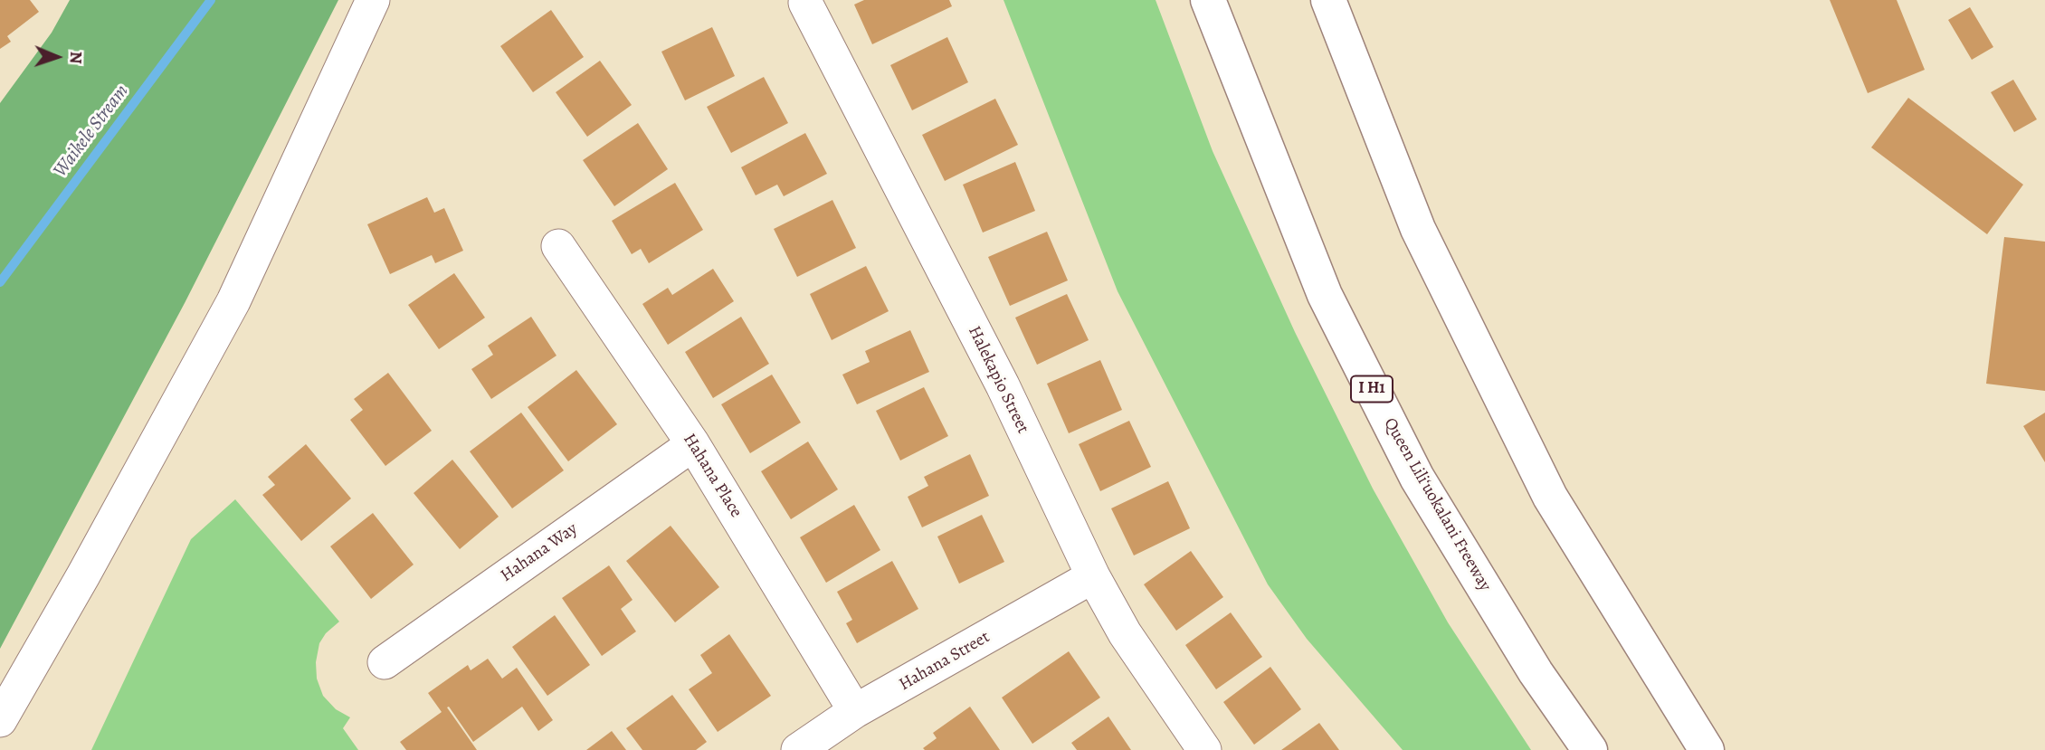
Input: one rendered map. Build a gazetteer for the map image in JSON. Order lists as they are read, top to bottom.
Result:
{
  "streets": {
    "highway": ["I H1", "Queen Liliʻuokalani Freeway"],
    "street": [
      "Halekapio Street",
      "Hahana Place",
      "Hahana Way",
      "Hahana Street"
    ]
  },
  "crossings": [
    ["Halekapio Street", "Hahana Street"],
    ["Hahana Place", "Hahana Way"],
    ["Hahana Place", "Hahana Street"]
  ],
  "water": ["Waikele Stream"],
  "north": "right"
}
